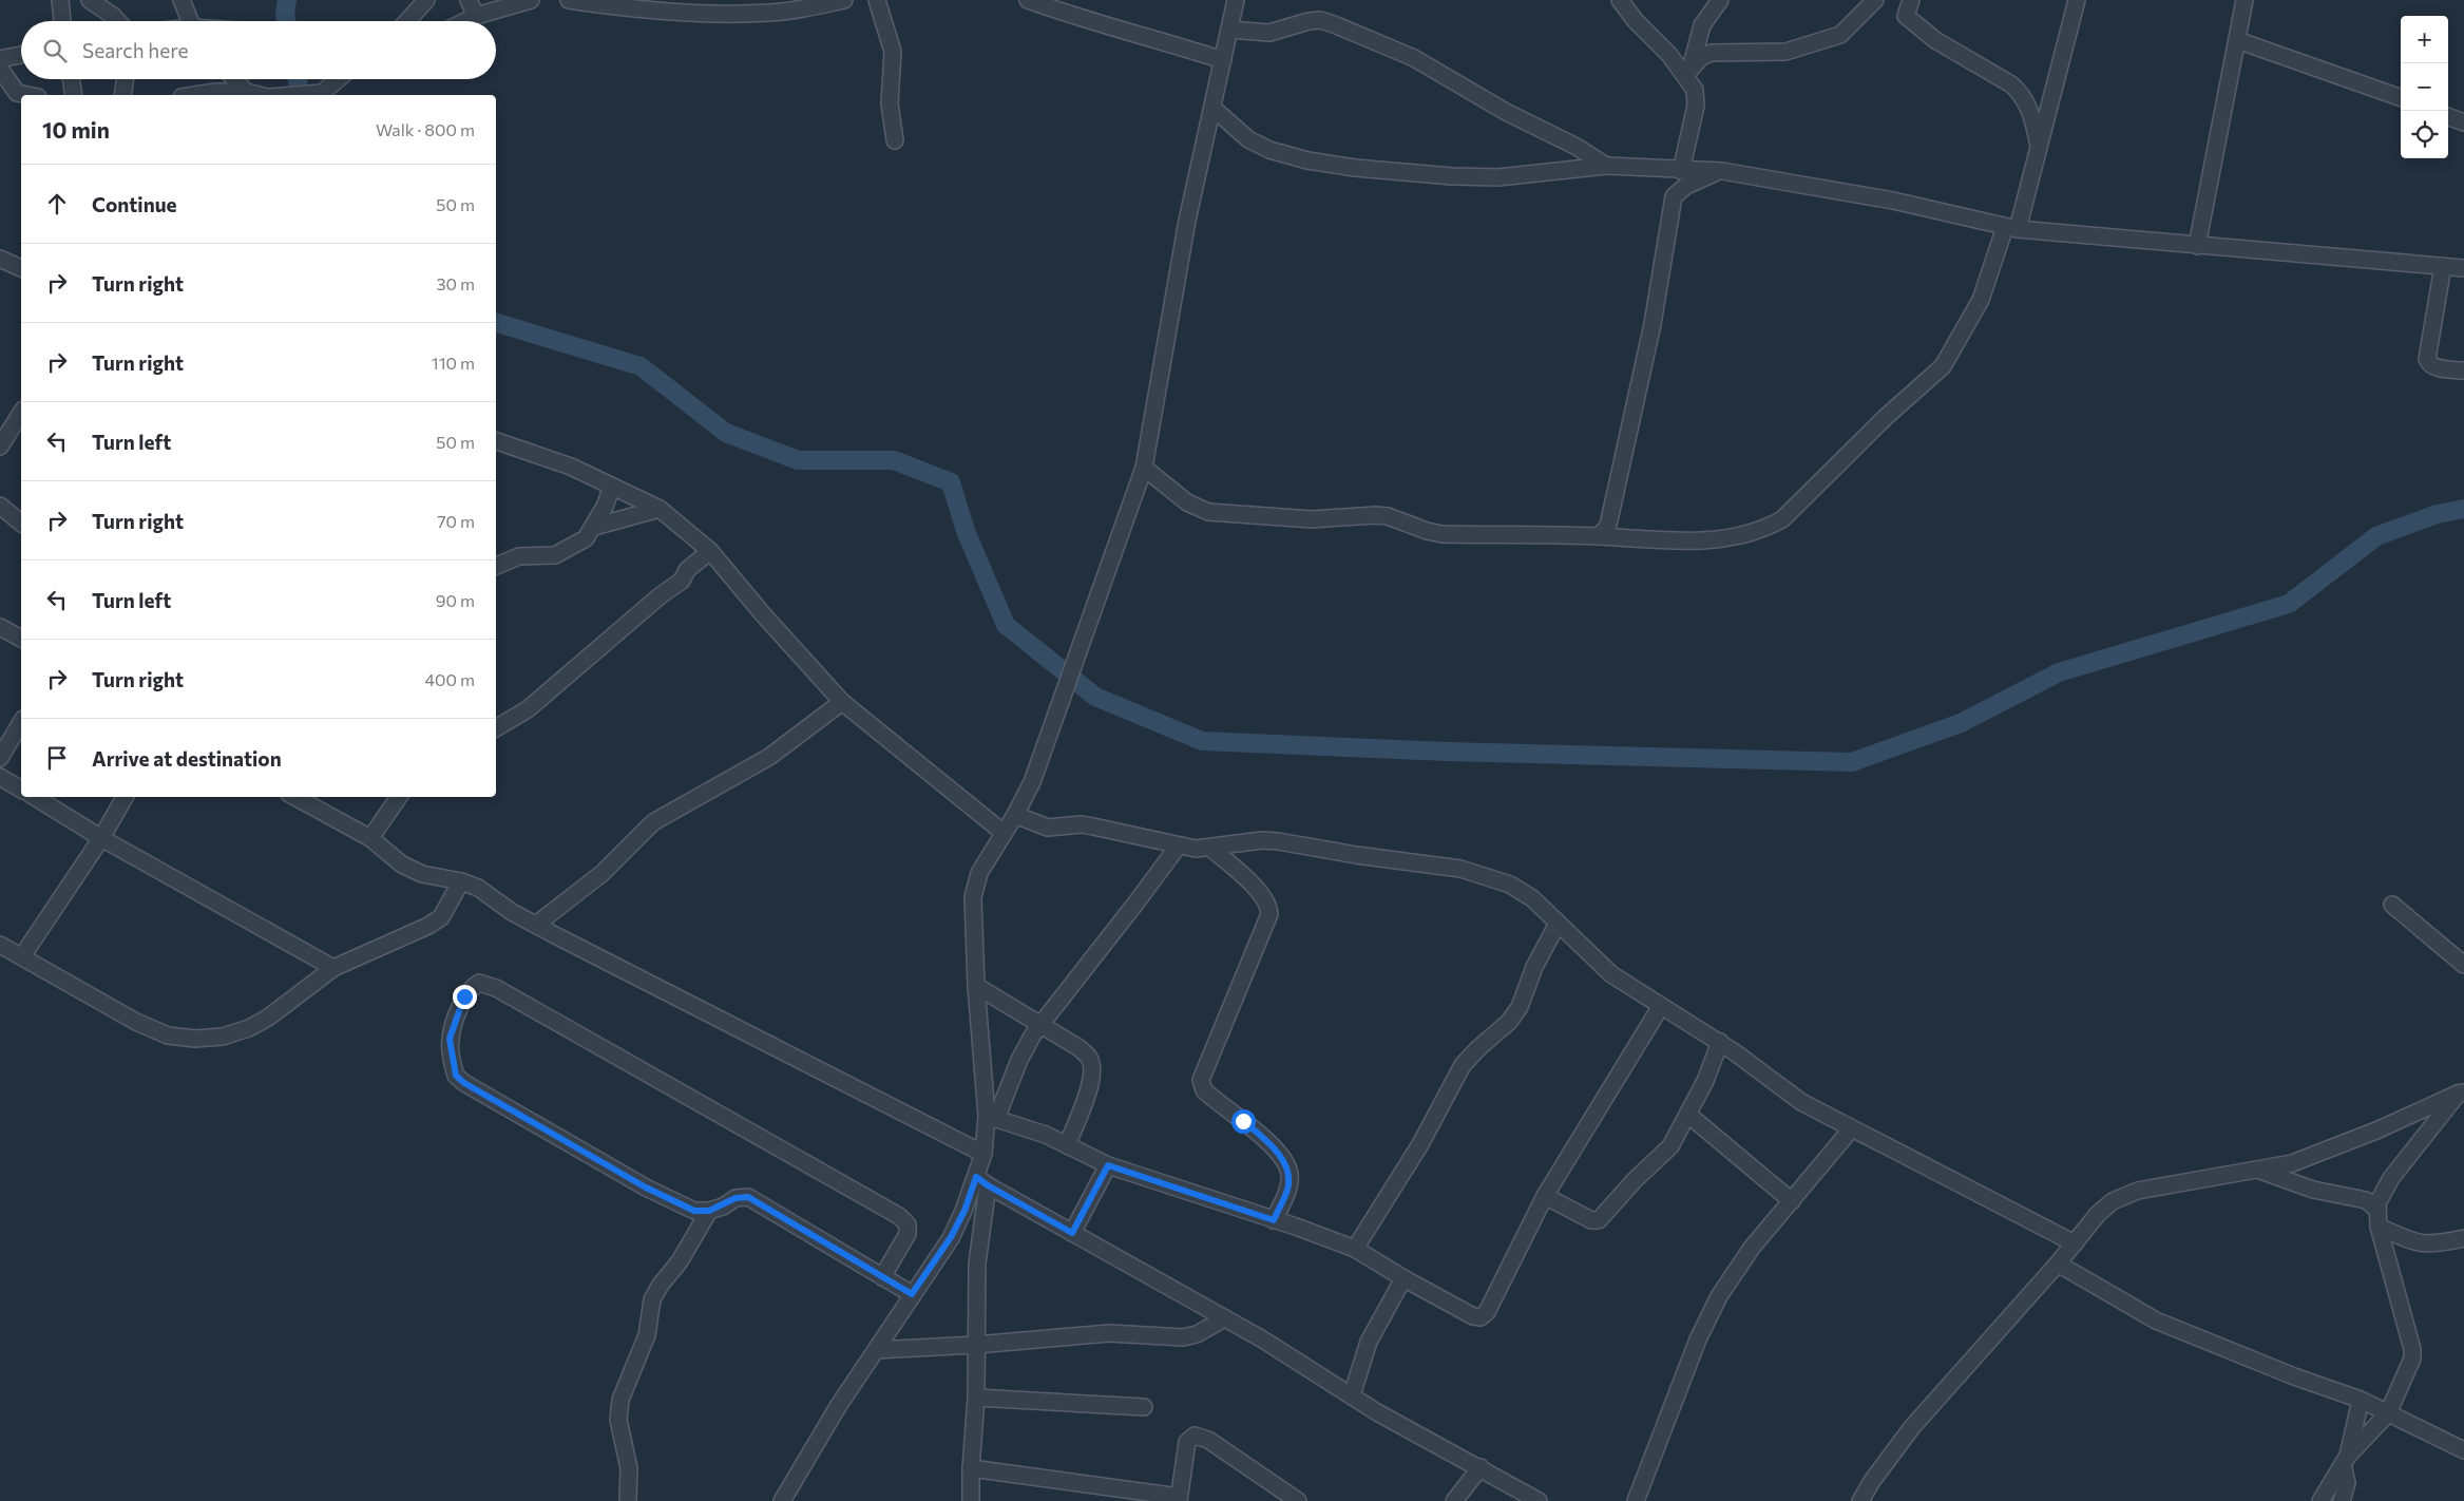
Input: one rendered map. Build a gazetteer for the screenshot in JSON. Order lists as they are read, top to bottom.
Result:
{
  "page": {
    "map_buttons": ["+", "−"],
    "search": "Search here",
    "heading": ["10 min", "Walk · 800 m"],
    "list": [
      ["Continue", "50 m"],
      ["Turn right", "30 m"],
      ["Turn right", "110 m"],
      ["Turn left", "50 m"],
      ["Turn right", "70 m"],
      ["Turn left", "90 m"],
      ["Turn right", "400 m"],
      "Arrive at destination"
    ]
  }
}
